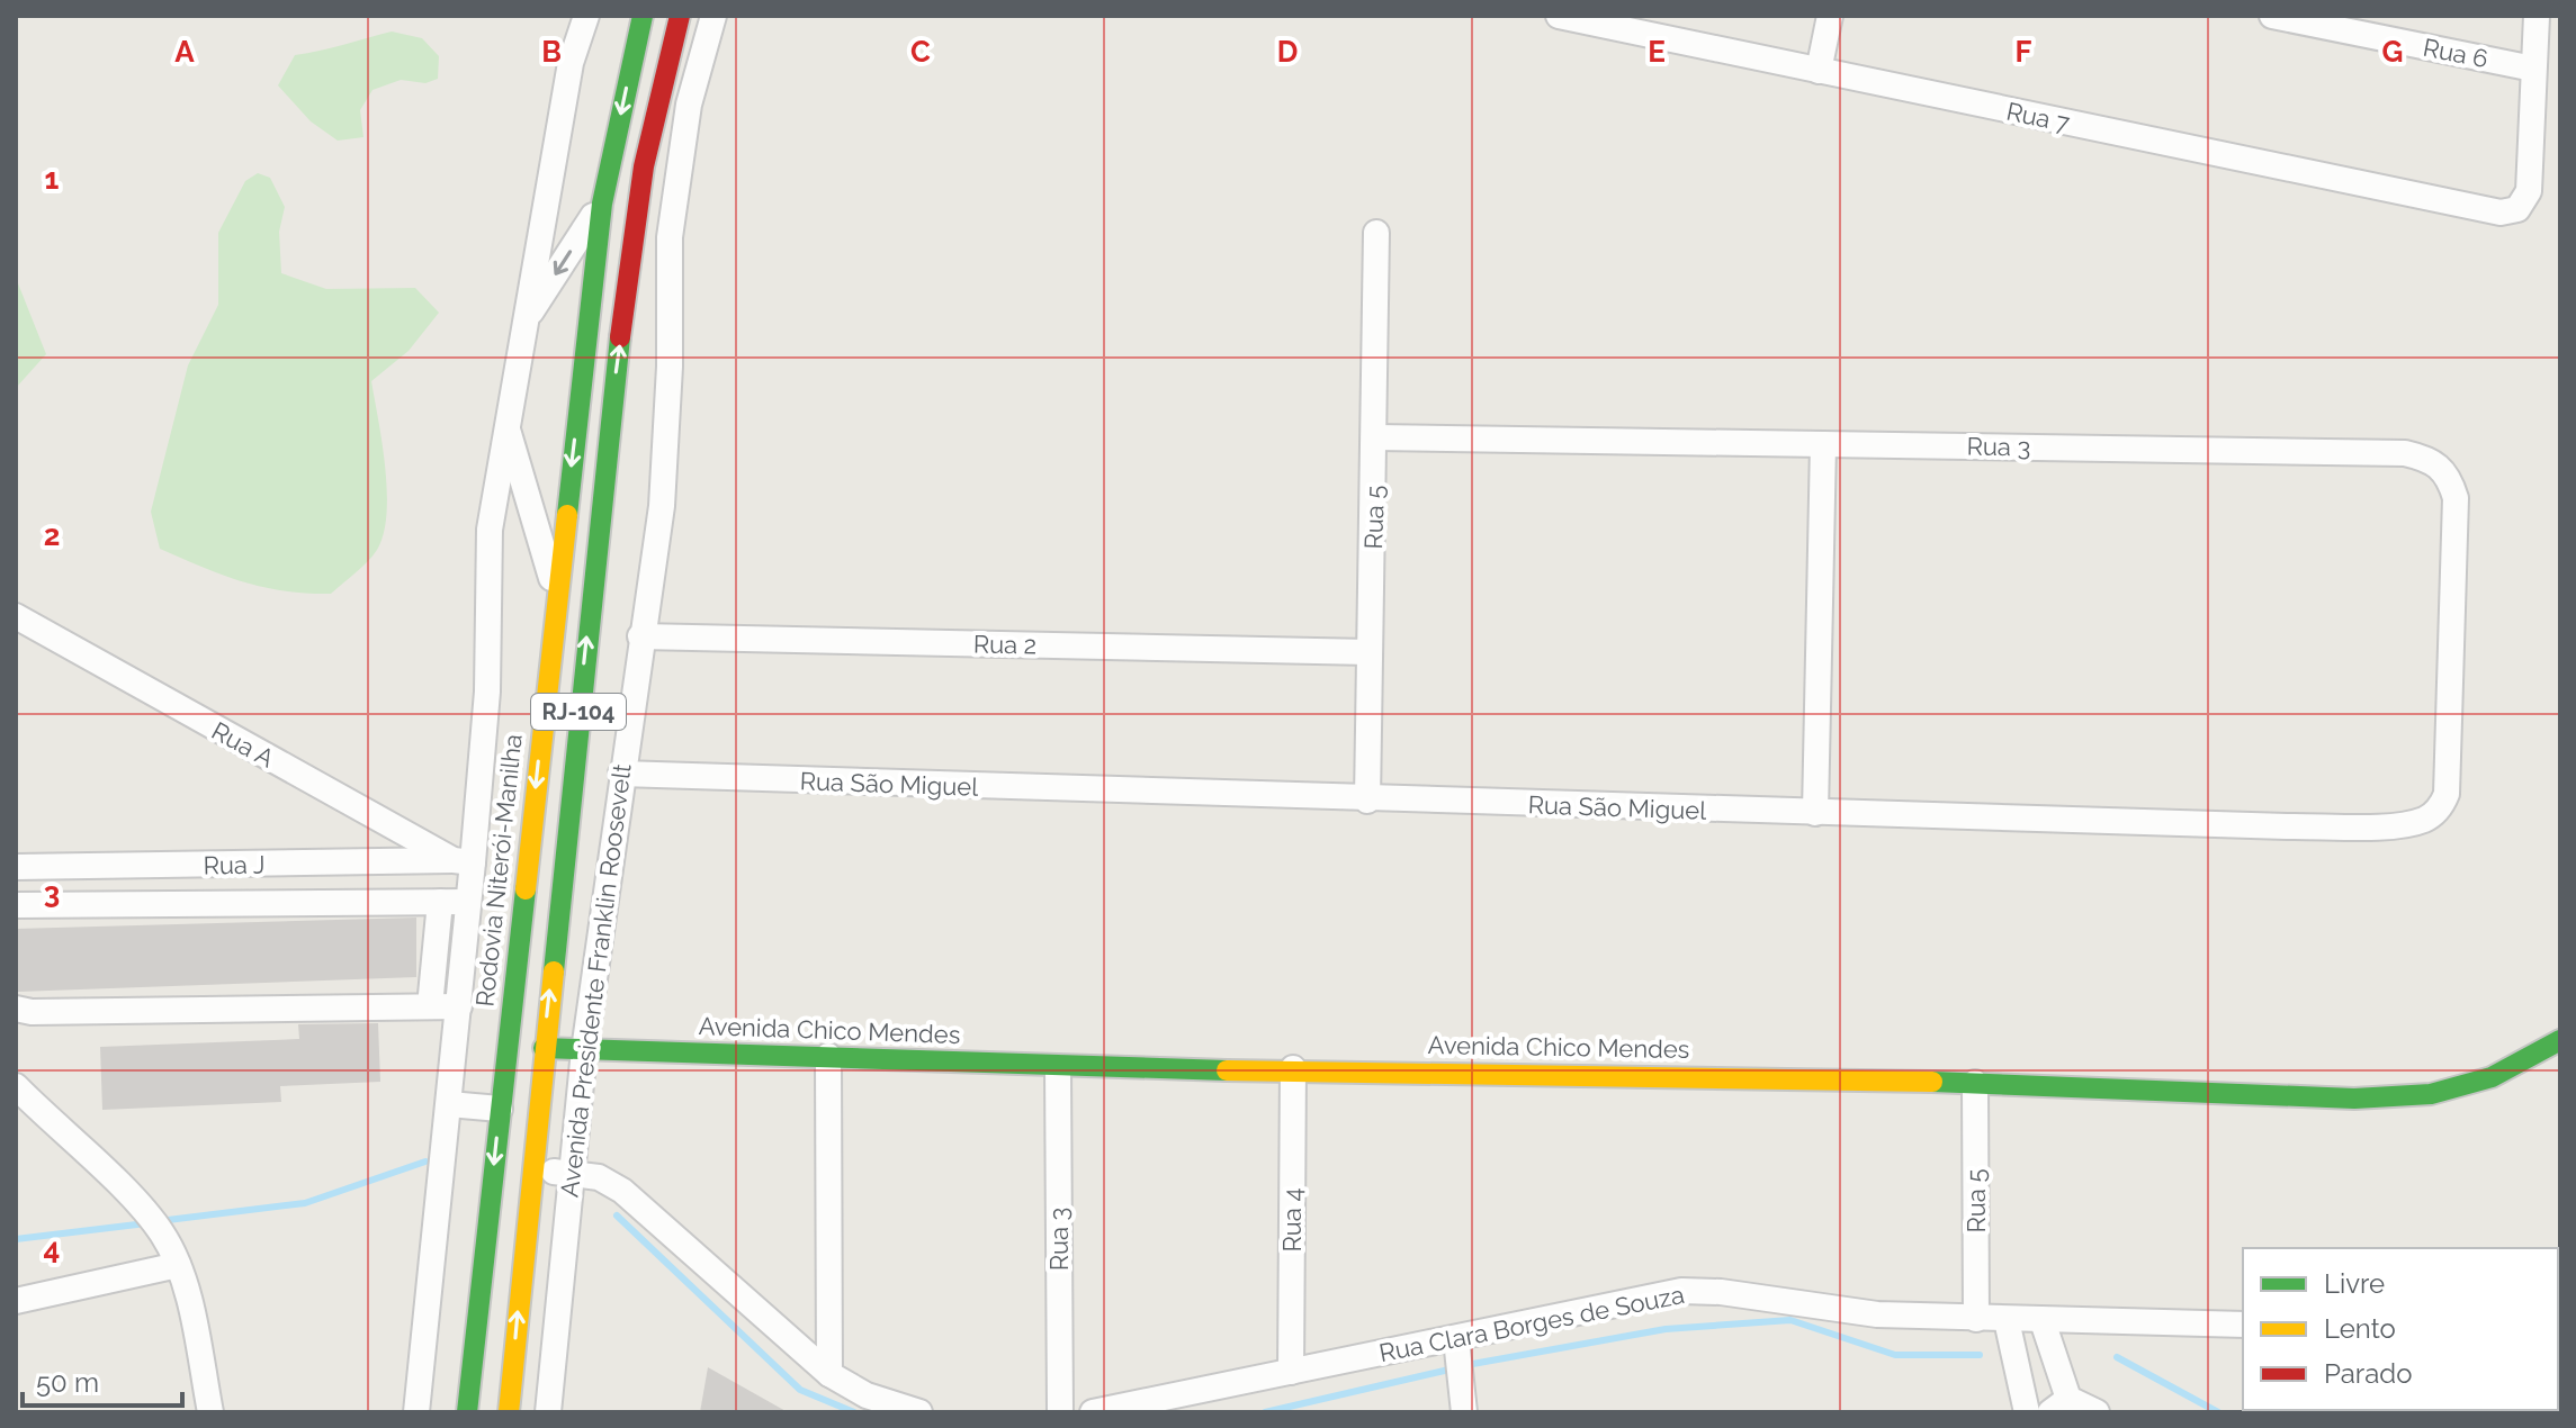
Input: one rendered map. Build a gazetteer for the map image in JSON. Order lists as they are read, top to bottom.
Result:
{
  "streets": {
    "main road": ["RJ-104", "Rodovia Niterói-Manilha", "Avenida Chico Mendes"],
    "street": [
      "Rua 6",
      "Rua 7",
      "Rua 3",
      "Rua 5",
      "Rua 2",
      "Rua A",
      "Rua São Miguel",
      "Rua J",
      "Avenida Presidente Franklin Roosevelt",
      "Rua 4",
      "Rua Clara Borges de Souza"
    ]
  },
  "crossings": [
    ["Rua 6", "Rua 7"],
    ["Rua 3", "Rua 5"],
    ["Rua 3", "Rua São Miguel"],
    ["Rua 3", "Avenida Chico Mendes"],
    ["Rua 5", "Rua 2"],
    ["Rua 5", "Rua São Miguel"],
    ["Rua 5", "Avenida Chico Mendes"],
    ["Rua 5", "Rua Clara Borges de Souza"],
    ["Rua 2", "Avenida Presidente Franklin Roosevelt"],
    ["RJ-104", "Avenida Chico Mendes"],
    ["Rua A", "Rua J"],
    ["Rua São Miguel", "Avenida Presidente Franklin Roosevelt"],
    ["Avenida Presidente Franklin Roosevelt", "Avenida Chico Mendes"],
    ["Avenida Chico Mendes", "Rua 4"],
    ["Rua 4", "Rua Clara Borges de Souza"]
  ],
  "legend": ["Livre", "Lento", "Parado"],
  "scale_bar": "50 m",
  "grid": {
    "columns": [
      "A",
      "B",
      "C",
      "D",
      "E",
      "F",
      "G"
    ],
    "rows": [
      "1",
      "2",
      "3",
      "4"
    ]
  }
}
